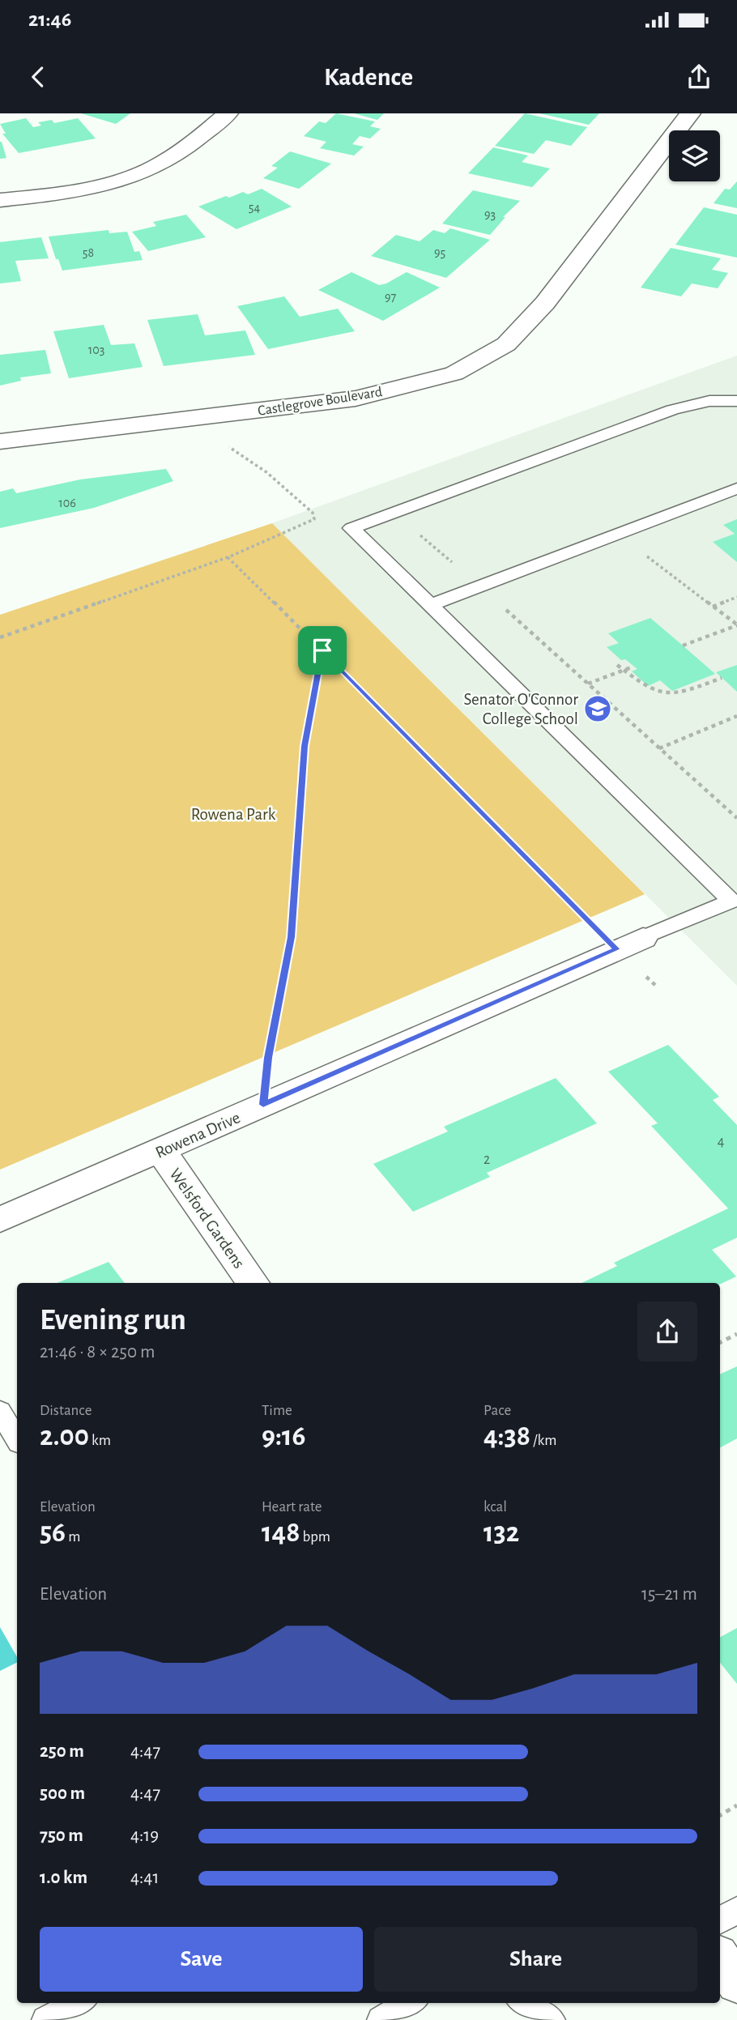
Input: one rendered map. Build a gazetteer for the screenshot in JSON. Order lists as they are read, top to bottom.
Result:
{
  "streets": {
    "street": ["Castlegrove Boulevard", "Rowena Drive", "Welsford Gardens"]
  },
  "crossings": [
    ["Rowena Drive", "Welsford Gardens"]
  ],
  "parks": ["Rowena Park"],
  "places": {
    "school or university": ["Senator O'Connor College School"]
  },
  "house_numbers": [
    "54",
    "93",
    "58",
    "95",
    "97",
    "103",
    "106",
    "4",
    "2"
  ],
  "page": {
    "status": "21:46",
    "header": "Kadence",
    "heading": ["Evening run", "21:46 · 8 × 250 m"],
    "stats": [
      ["Distance", "2.00 km"],
      ["Time", "9:16"],
      ["Pace", "4:38 /km"],
      ["Elevation", "56 m"],
      ["Heart rate", "148 bpm"],
      ["kcal", "132"]
    ],
    "chart": ["Elevation", "15–21 m"],
    "list": [
      {
        "name": "250 m",
        "note": "4:47"
      },
      {
        "name": "500 m",
        "note": "4:47"
      },
      {
        "name": "750 m",
        "note": "4:19"
      },
      {
        "name": "1.0 km",
        "note": "4:41"
      }
    ],
    "buttons": ["Save", "Share"]
  }
}
